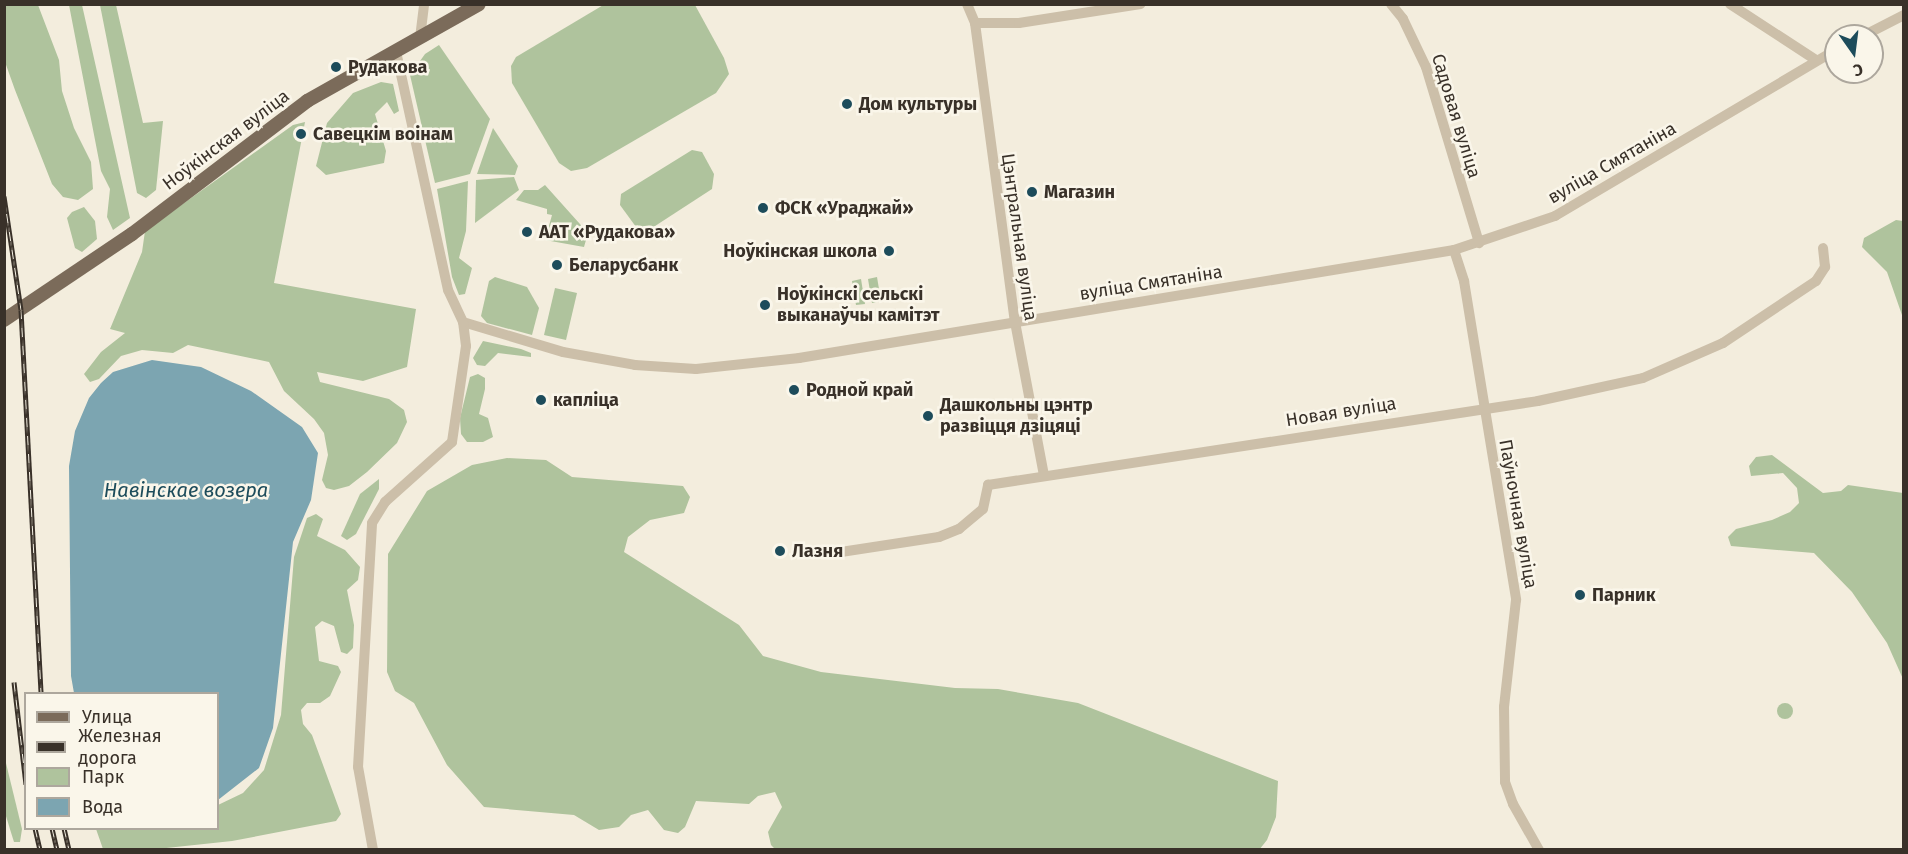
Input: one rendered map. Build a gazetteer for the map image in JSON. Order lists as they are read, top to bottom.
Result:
{
  "streets": {
    "main road": ["Ноўкінская вуліца"],
    "street": [
      "Садовая вуліца",
      "вуліца Смятаніна",
      "Цэнтральная вуліца",
      "Новая вуліца",
      "Паўночная вуліца"
    ]
  },
  "crossings": [
    ["Садовая вуліца", "вуліца Смятаніна"],
    ["вуліца Смятаніна", "Цэнтральная вуліца"],
    ["вуліца Смятаніна", "Паўночная вуліца"],
    ["Цэнтральная вуліца", "Новая вуліца"],
    ["Новая вуліца", "Паўночная вуліца"]
  ],
  "water": ["Навінскае возера"],
  "places": [
    "Рудакова",
    "Дом культуры",
    "Савецкім воінам",
    "Магазин",
    "ФСК «Ураджай»",
    "ААТ «Рудакова»",
    "Ноўкінская школа",
    "Беларусбанк",
    "Ноўкінскі сельскі выканаўчы камітэт",
    "Родной край",
    "капліца",
    "Дашкольны цэнтр развіцця дзіцяці",
    "Лазня",
    "Парник"
  ],
  "legend": [
    "Улица",
    "Железная дорога",
    "Парк",
    "Вода"
  ],
  "north": "bottom"
}
